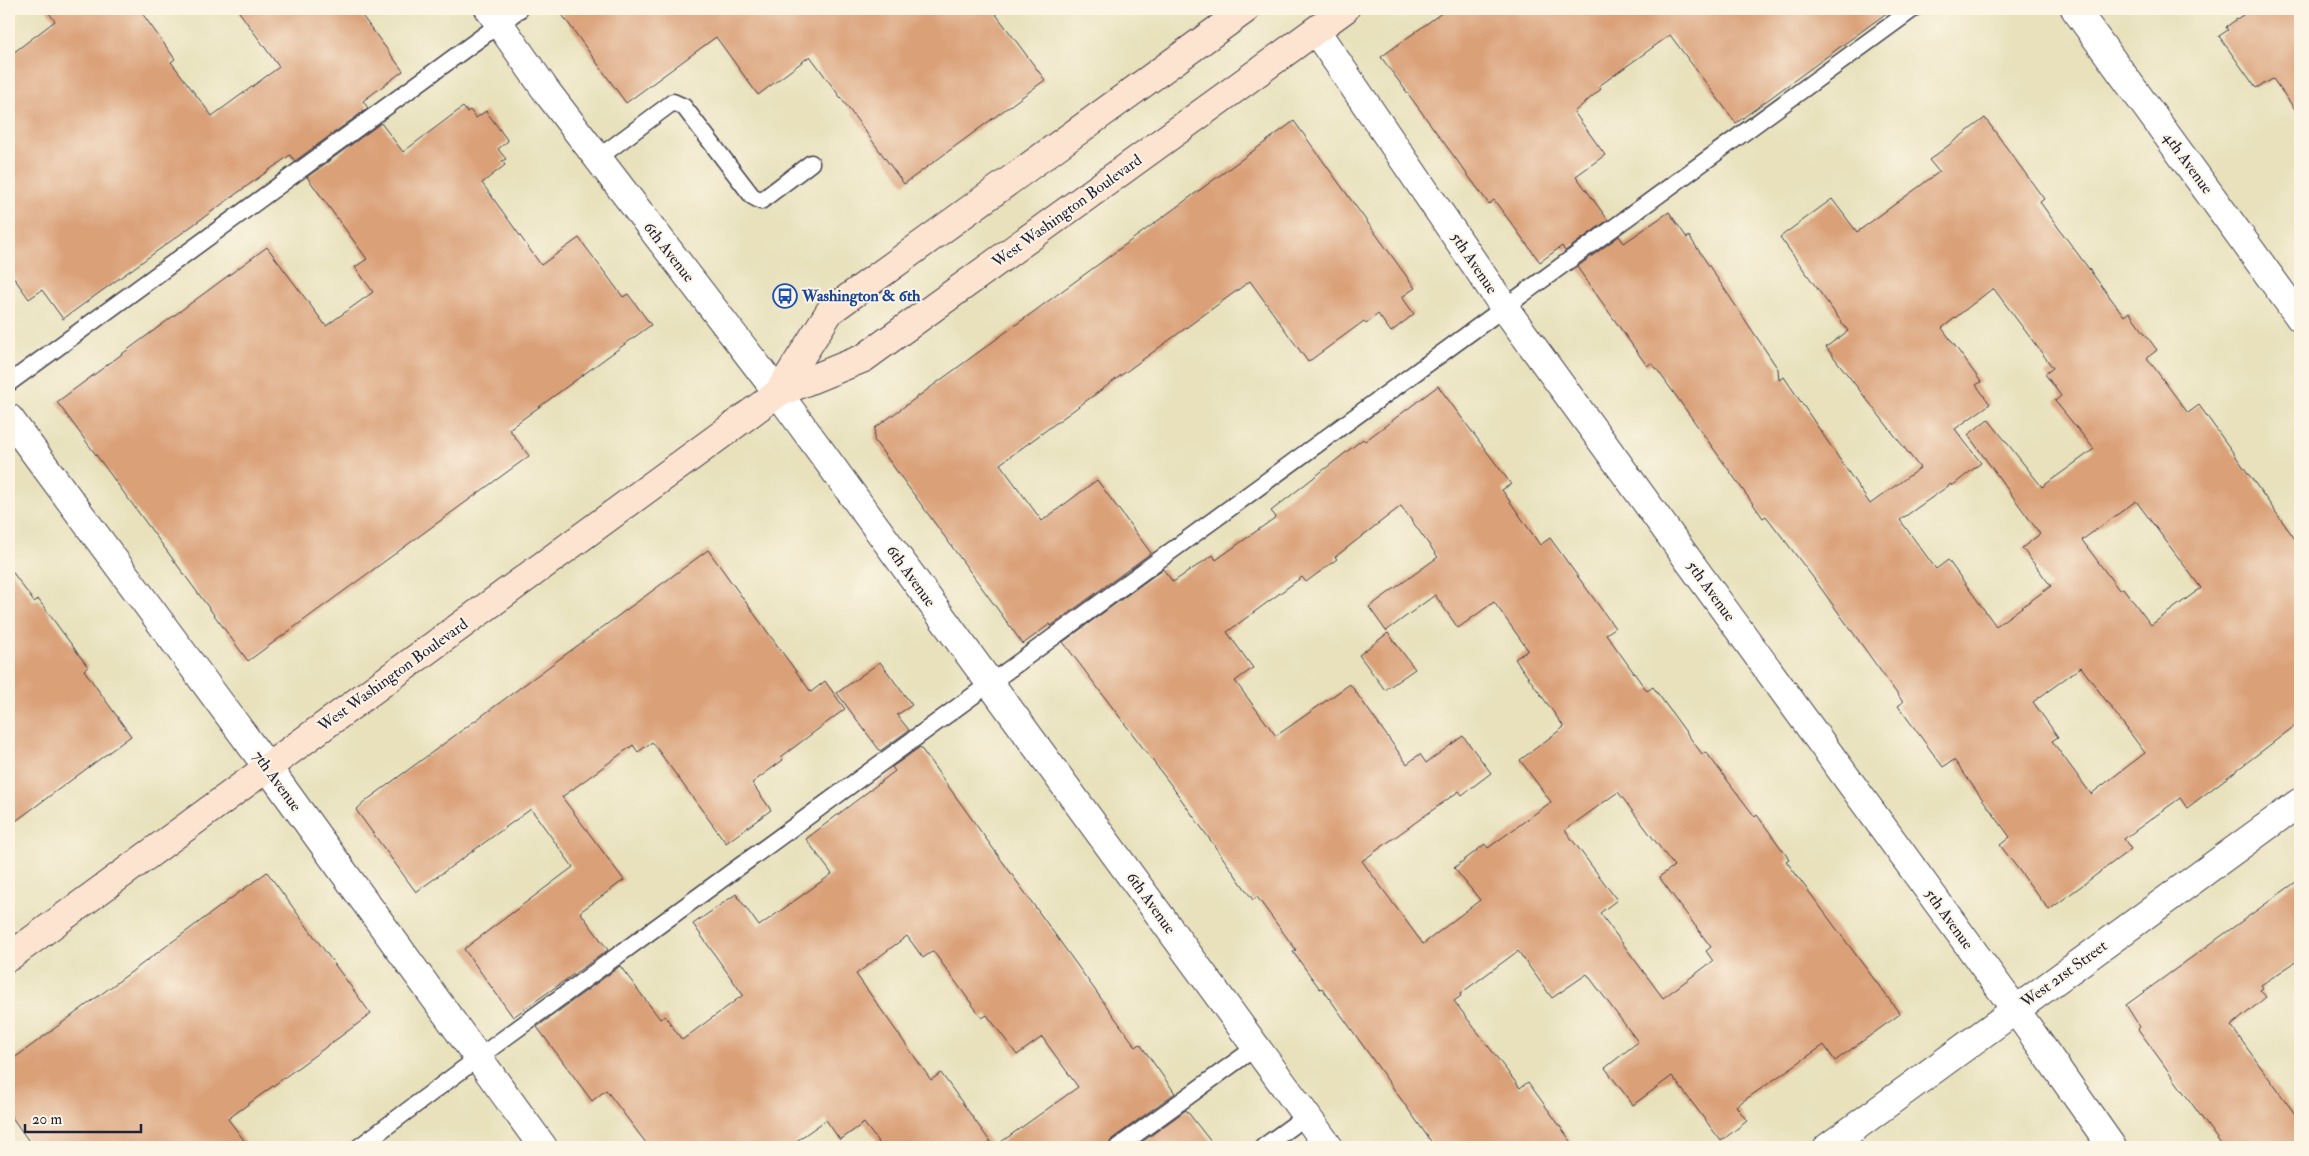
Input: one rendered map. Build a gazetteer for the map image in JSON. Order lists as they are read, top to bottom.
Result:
{
  "streets": {
    "main road": ["West Washington Boulevard"],
    "street": [
      "4th Avenue",
      "6th Avenue",
      "5th Avenue",
      "7th Avenue",
      "West 21st Street"
    ]
  },
  "crossings": [
    ["West Washington Boulevard", "6th Avenue"],
    ["West Washington Boulevard", "5th Avenue"],
    ["West Washington Boulevard", "7th Avenue"],
    ["5th Avenue", "West 21st Street"]
  ],
  "places": {
    "bus stop": ["Washington & 6th"]
  },
  "scale_bar": "20 m"
}
